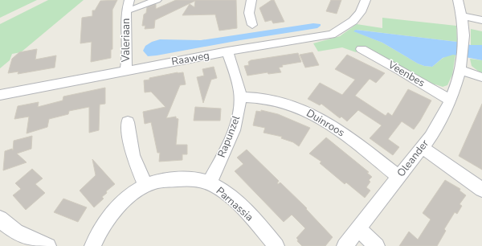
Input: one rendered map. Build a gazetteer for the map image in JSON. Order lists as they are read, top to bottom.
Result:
{
  "streets": {
    "street": [
      "Valeriaan",
      "Raaweg",
      "Veenbes",
      "Duinroos",
      "Rapunzel",
      "Oleander",
      "Parnassia"
    ]
  },
  "crossings": [
    ["Valeriaan", "Raaweg"],
    ["Raaweg", "Rapunzel"],
    ["Veenbes", "Oleander"],
    ["Duinroos", "Rapunzel"],
    ["Duinroos", "Oleander"],
    ["Rapunzel", "Parnassia"]
  ]
}
